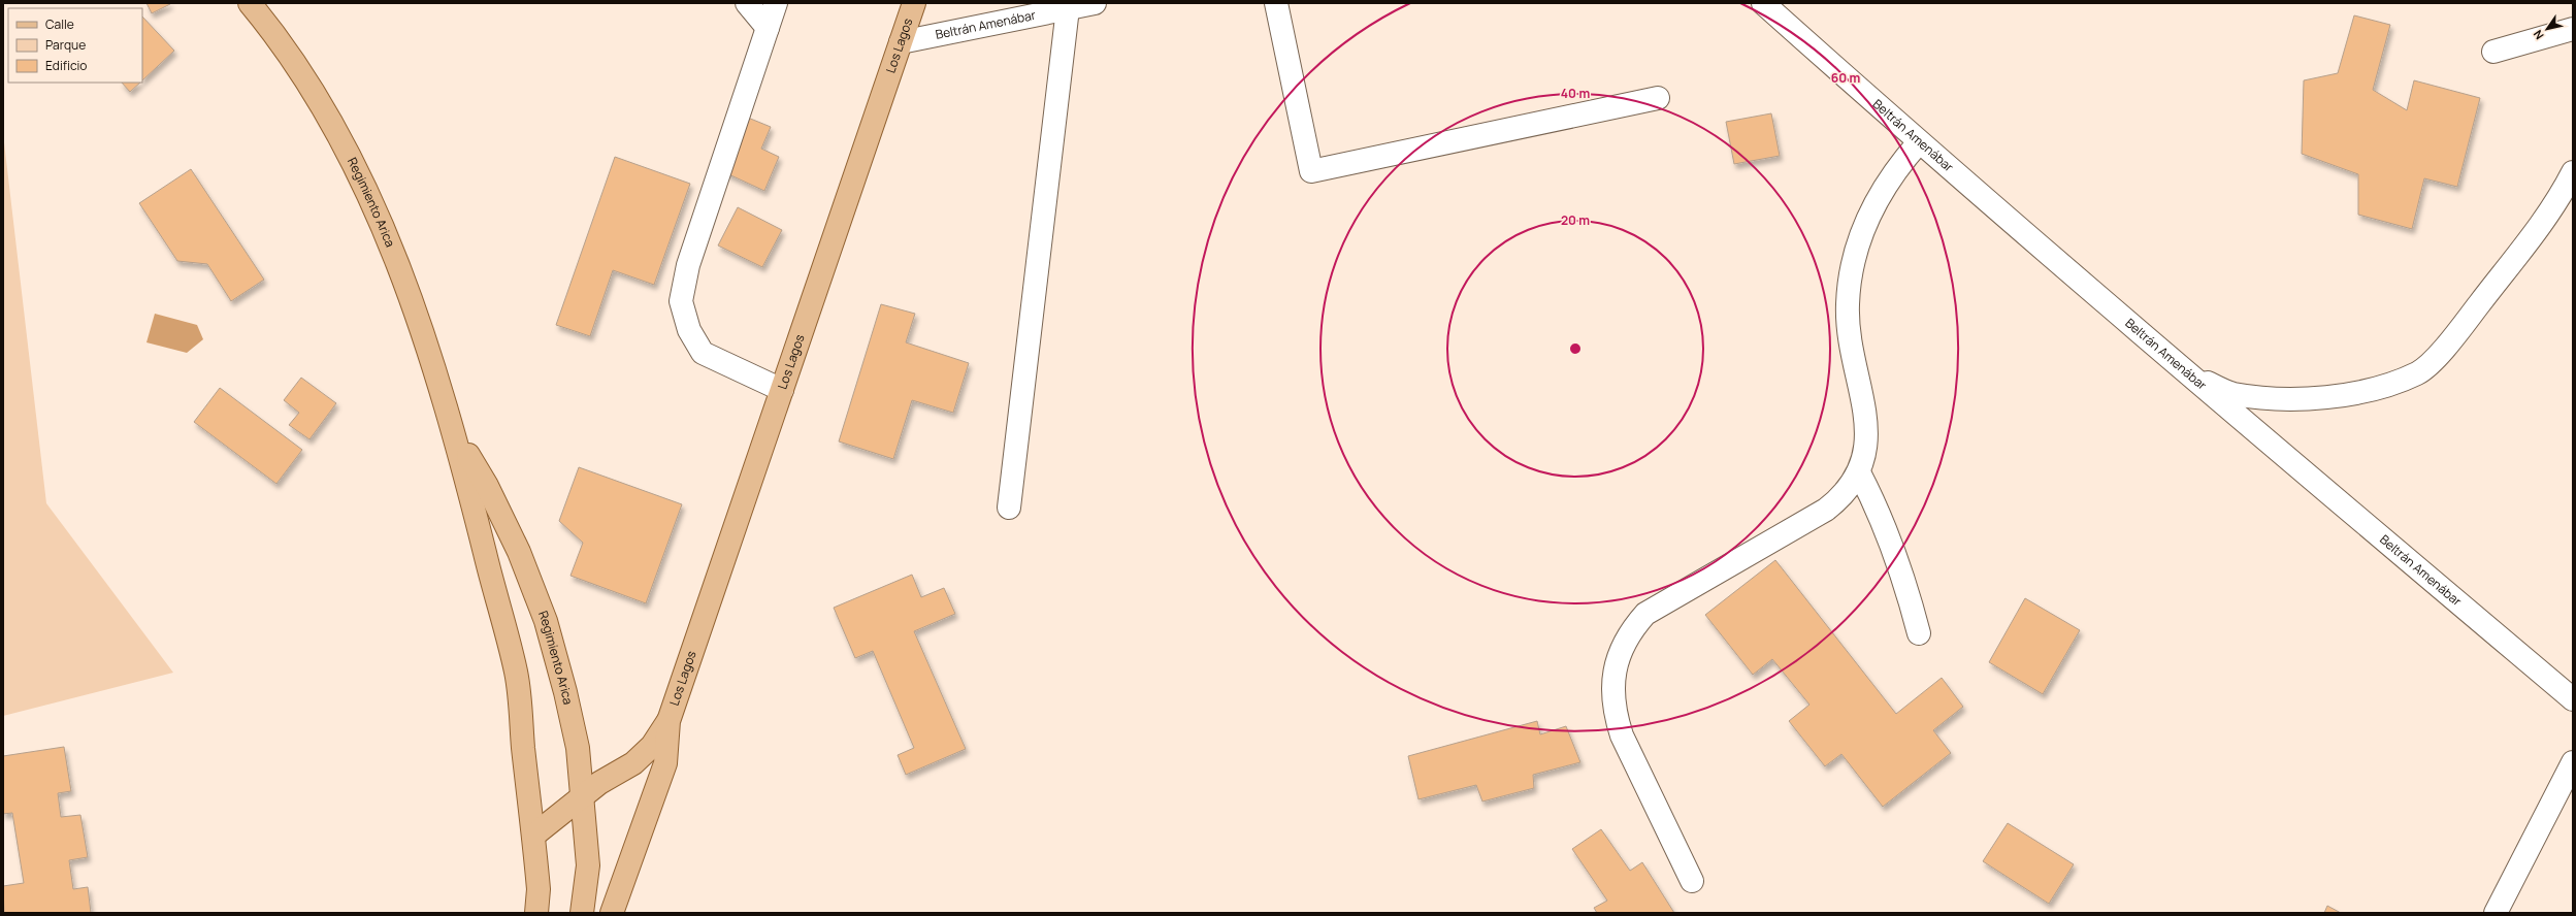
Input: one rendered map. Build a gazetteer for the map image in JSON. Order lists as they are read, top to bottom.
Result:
{
  "streets": {
    "main road": ["Los Lagos", "Regimiento Arica"],
    "street": ["Beltrán Amenábar"]
  },
  "crossings": [
    ["Beltrán Amenábar", "Los Lagos"],
    ["Los Lagos", "Regimiento Arica"]
  ],
  "legend": ["Calle", "Parque", "Edificio"],
  "north": "bottom left",
  "rings": ["60 m", "40 m", "20 m"]
}
